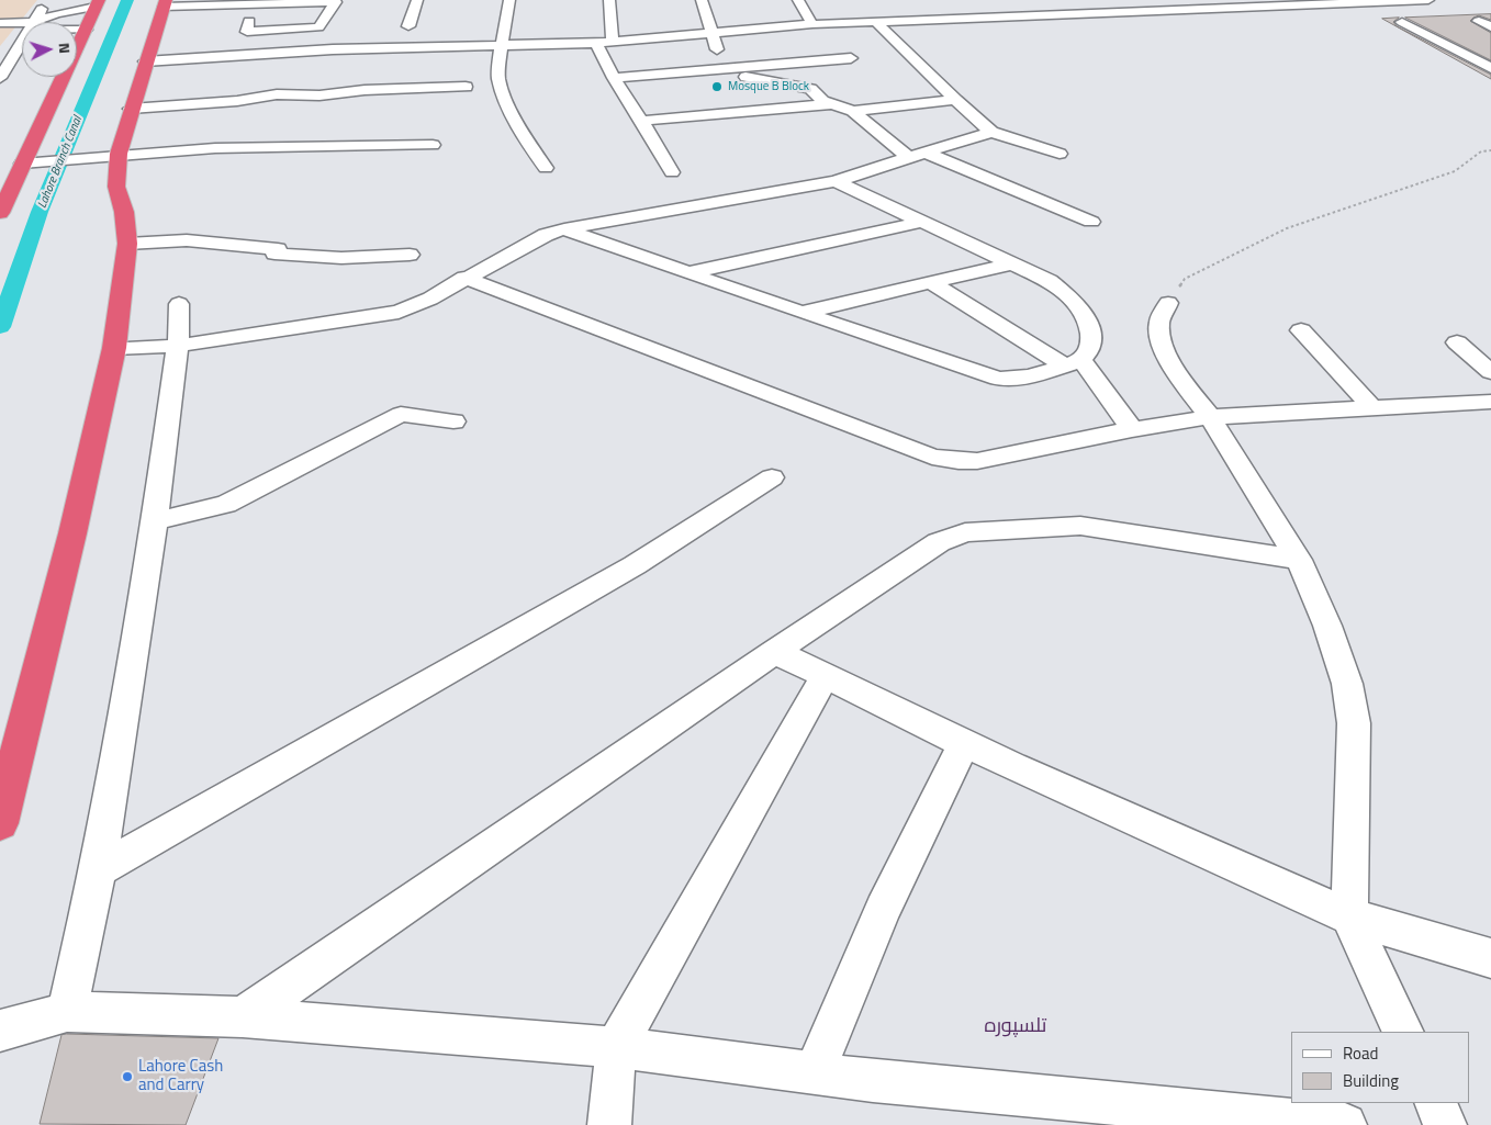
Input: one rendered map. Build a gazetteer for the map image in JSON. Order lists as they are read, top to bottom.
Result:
{
  "districts": ["تلسپورہ"],
  "water": ["Lahore Branch Canal"],
  "places": ["Mosque B Block", "Lahore Cash and Carry"],
  "legend": ["Road", "Building"],
  "north": "right"
}
